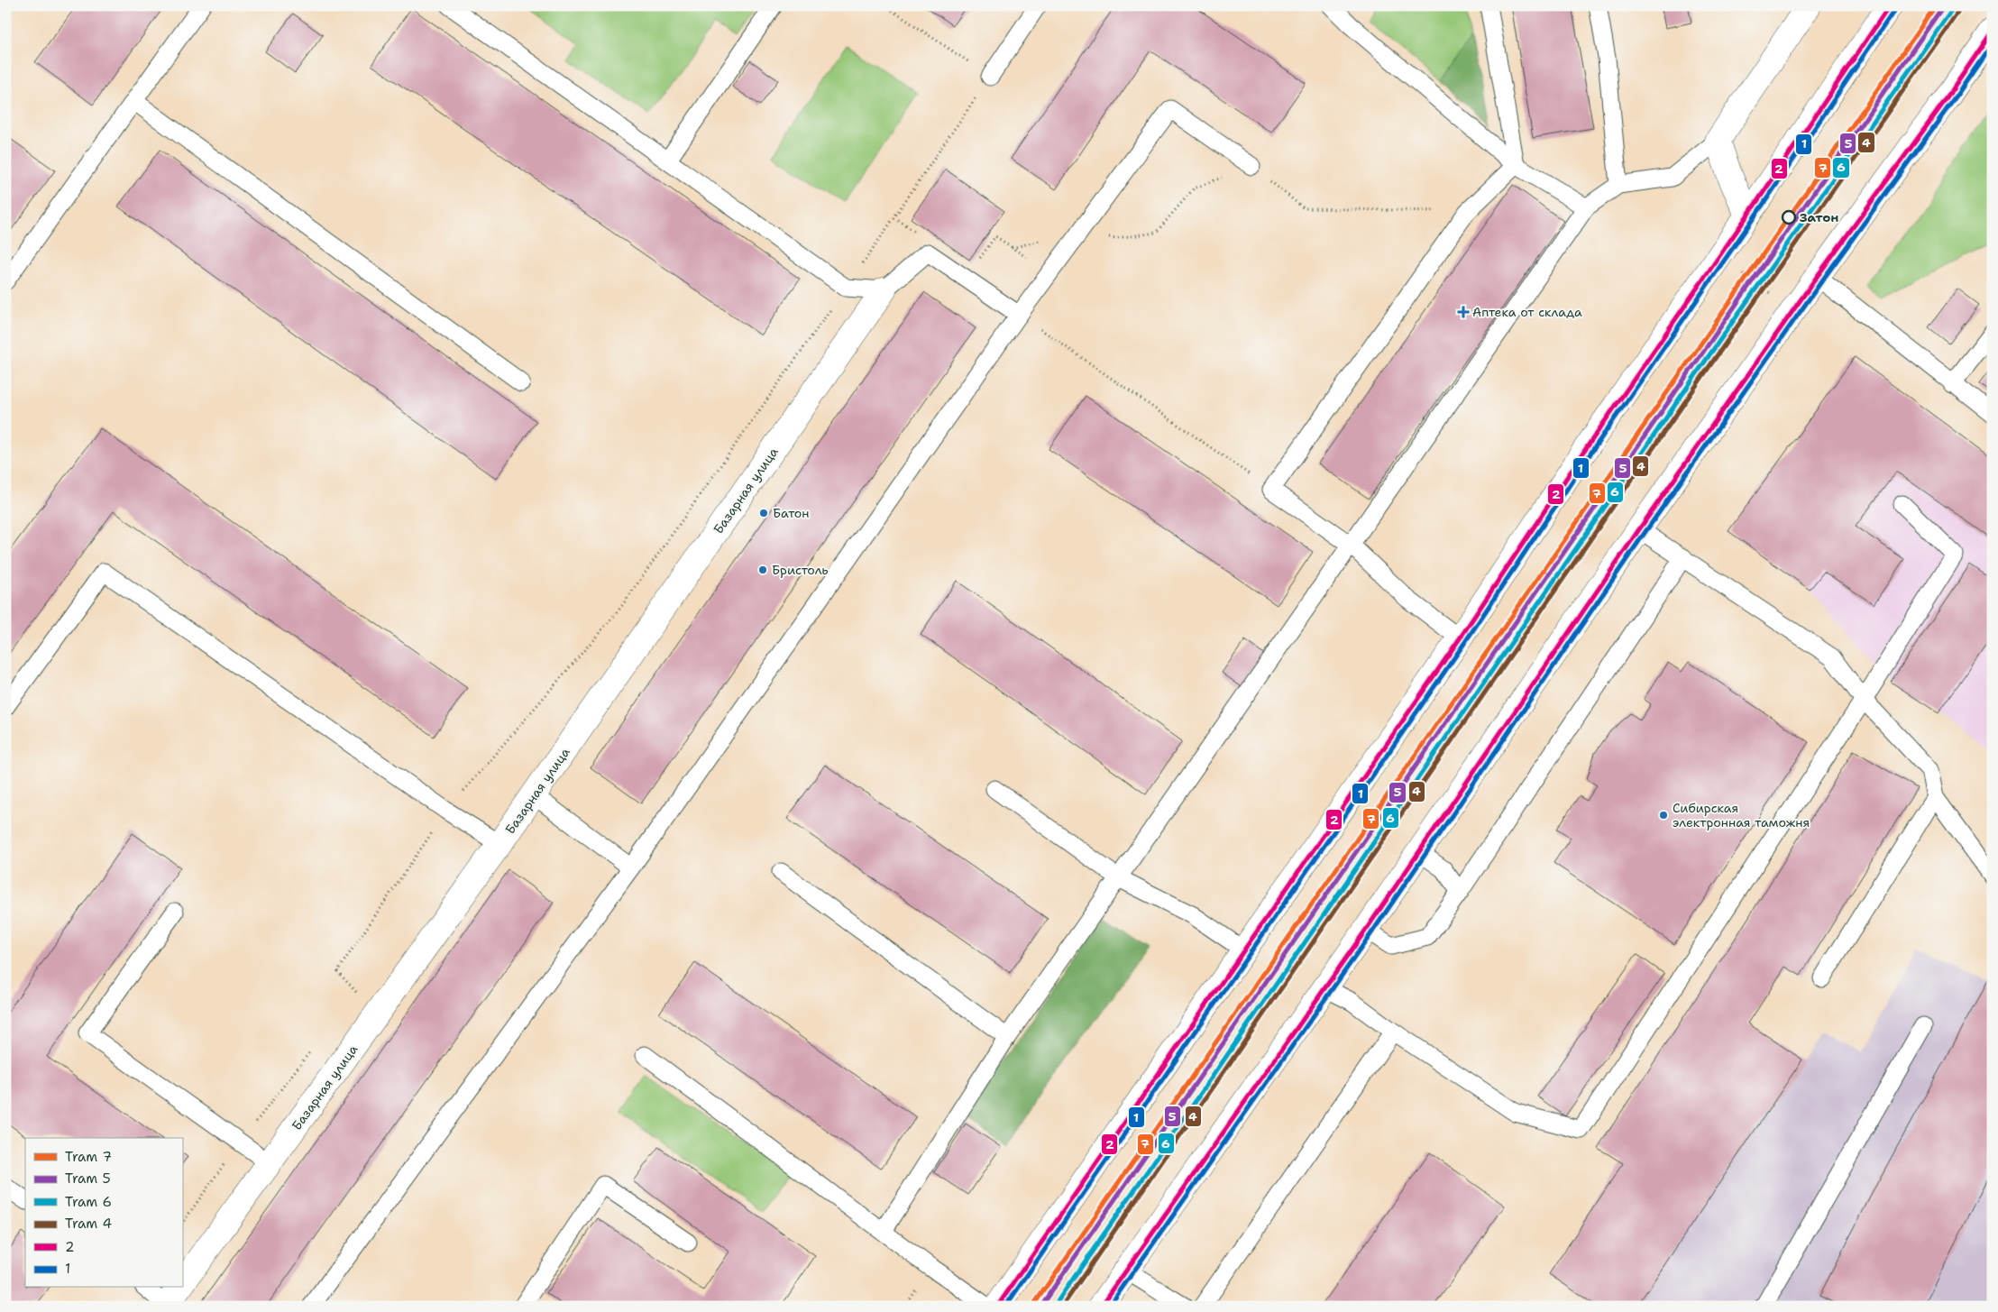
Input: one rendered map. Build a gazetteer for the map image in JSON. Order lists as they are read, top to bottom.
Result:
{
  "streets": {
    "main road": ["Базарная улица"]
  },
  "places": {
    "other": [
      "Затон",
      "Батон",
      "Бристоль",
      "Сибирская электронная таможня"
    ],
    "health": ["Аптека от склада"]
  },
  "lines": [
    "tram line 7",
    "tram line 6",
    "transit line 2",
    "tram line 5",
    "tram line 4",
    "transit line 1"
  ],
  "legend": [
    "Tram 7",
    "Tram 5",
    "Tram 6",
    "Tram 4",
    "2",
    "1"
  ]
}
